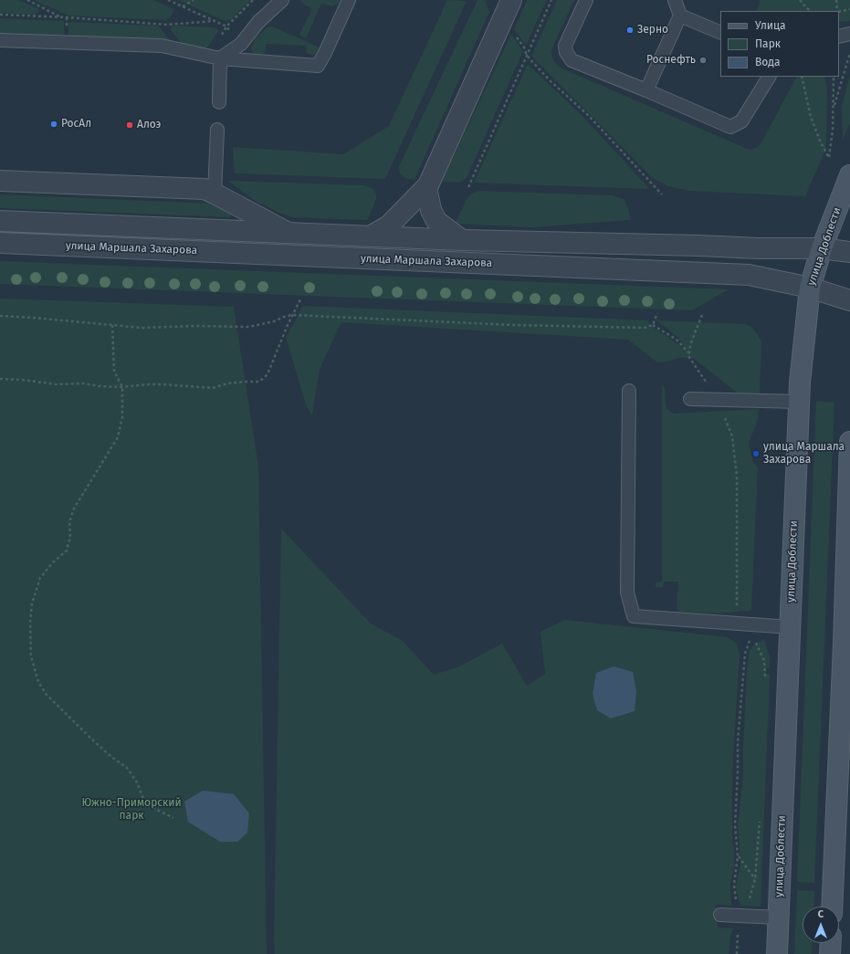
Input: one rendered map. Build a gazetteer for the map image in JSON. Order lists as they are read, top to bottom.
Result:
{
  "streets": {
    "main road": ["улица Доблести"],
    "street": ["улица Маршала Захарова"]
  },
  "crossings": [
    ["улица Доблести", "улица Маршала Захарова"]
  ],
  "parks": ["Южно-Приморский парк"],
  "places": [
    "Зерно",
    "Роснефть",
    "РосАл",
    "Алоэ",
    "улица Маршала Захарова"
  ],
  "legend": ["Улица", "Парк", "Вода"],
  "north": "top"
}
